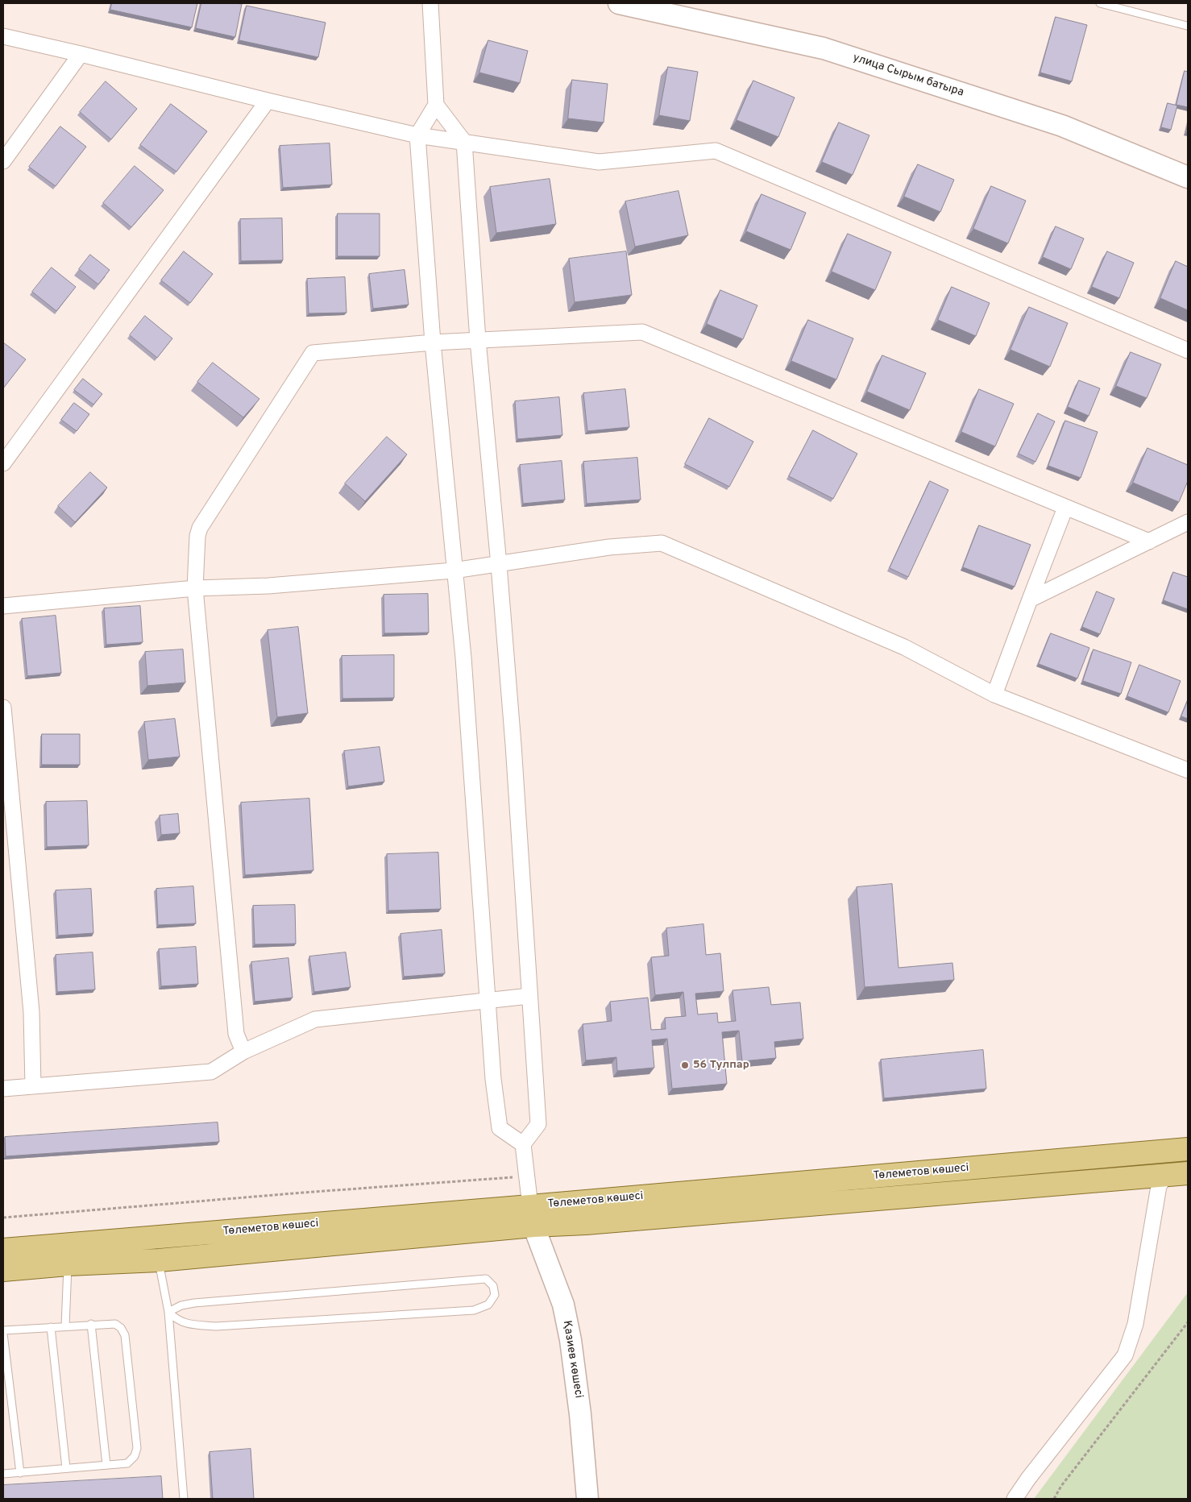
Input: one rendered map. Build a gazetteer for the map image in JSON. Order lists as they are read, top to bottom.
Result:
{
  "streets": {
    "main road": ["Төлеметов көшесі"],
    "street": ["улица Сырым батыра", "Қазиев көшесі"]
  },
  "crossings": [
    ["Төлеметов көшесі", "Қазиев көшесі"]
  ],
  "places": ["56 Тулпар"]
}
